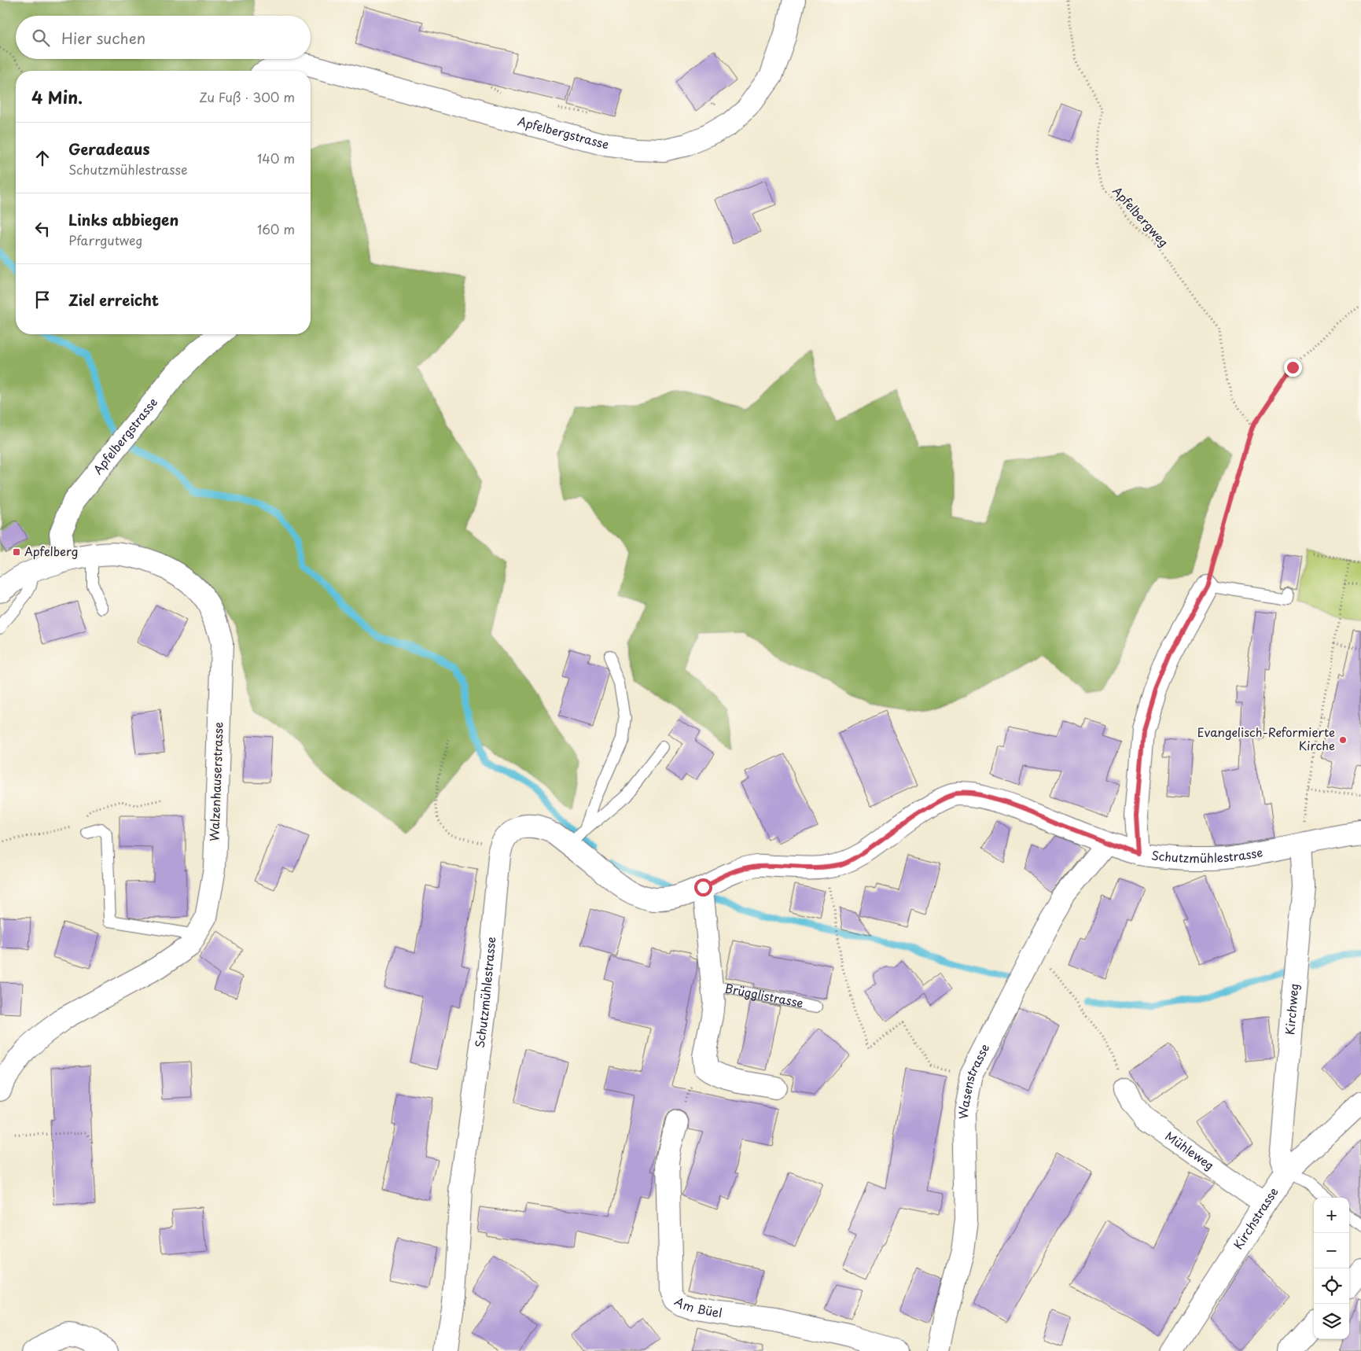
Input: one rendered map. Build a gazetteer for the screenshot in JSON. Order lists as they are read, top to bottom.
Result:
{
  "streets": {
    "street": [
      "Apfelbergstrasse",
      "Walzenhauserstrasse",
      "Schutzmühlestrasse",
      "Brügglistrasse",
      "Kirchweg",
      "Wasenstrasse",
      "Mühleweg",
      "Kirchstrasse",
      "Am Büel"
    ],
    "path": ["Apfelbergweg"]
  },
  "crossings": [
    ["Apfelbergstrasse", "Walzenhauserstrasse"],
    ["Schutzmühlestrasse", "Brügglistrasse"],
    ["Schutzmühlestrasse", "Kirchweg"],
    ["Schutzmühlestrasse", "Wasenstrasse"],
    ["Kirchweg", "Kirchstrasse"],
    ["Mühleweg", "Kirchstrasse"]
  ],
  "places": {
    "transit": ["Apfelberg"],
    "other": ["Evangelisch-Reformierte Kirche"]
  },
  "page": {
    "search": "Hier suchen",
    "heading": ["4 Min.", "Zu Fuß · 300 m"],
    "list": [
      ["Geradeaus", "Schutzmühlestrasse", "140 m"],
      ["Links abbiegen", "Pfarrgutweg", "160 m"],
      "Ziel erreicht"
    ],
    "map_buttons": ["+", "−"]
  }
}
